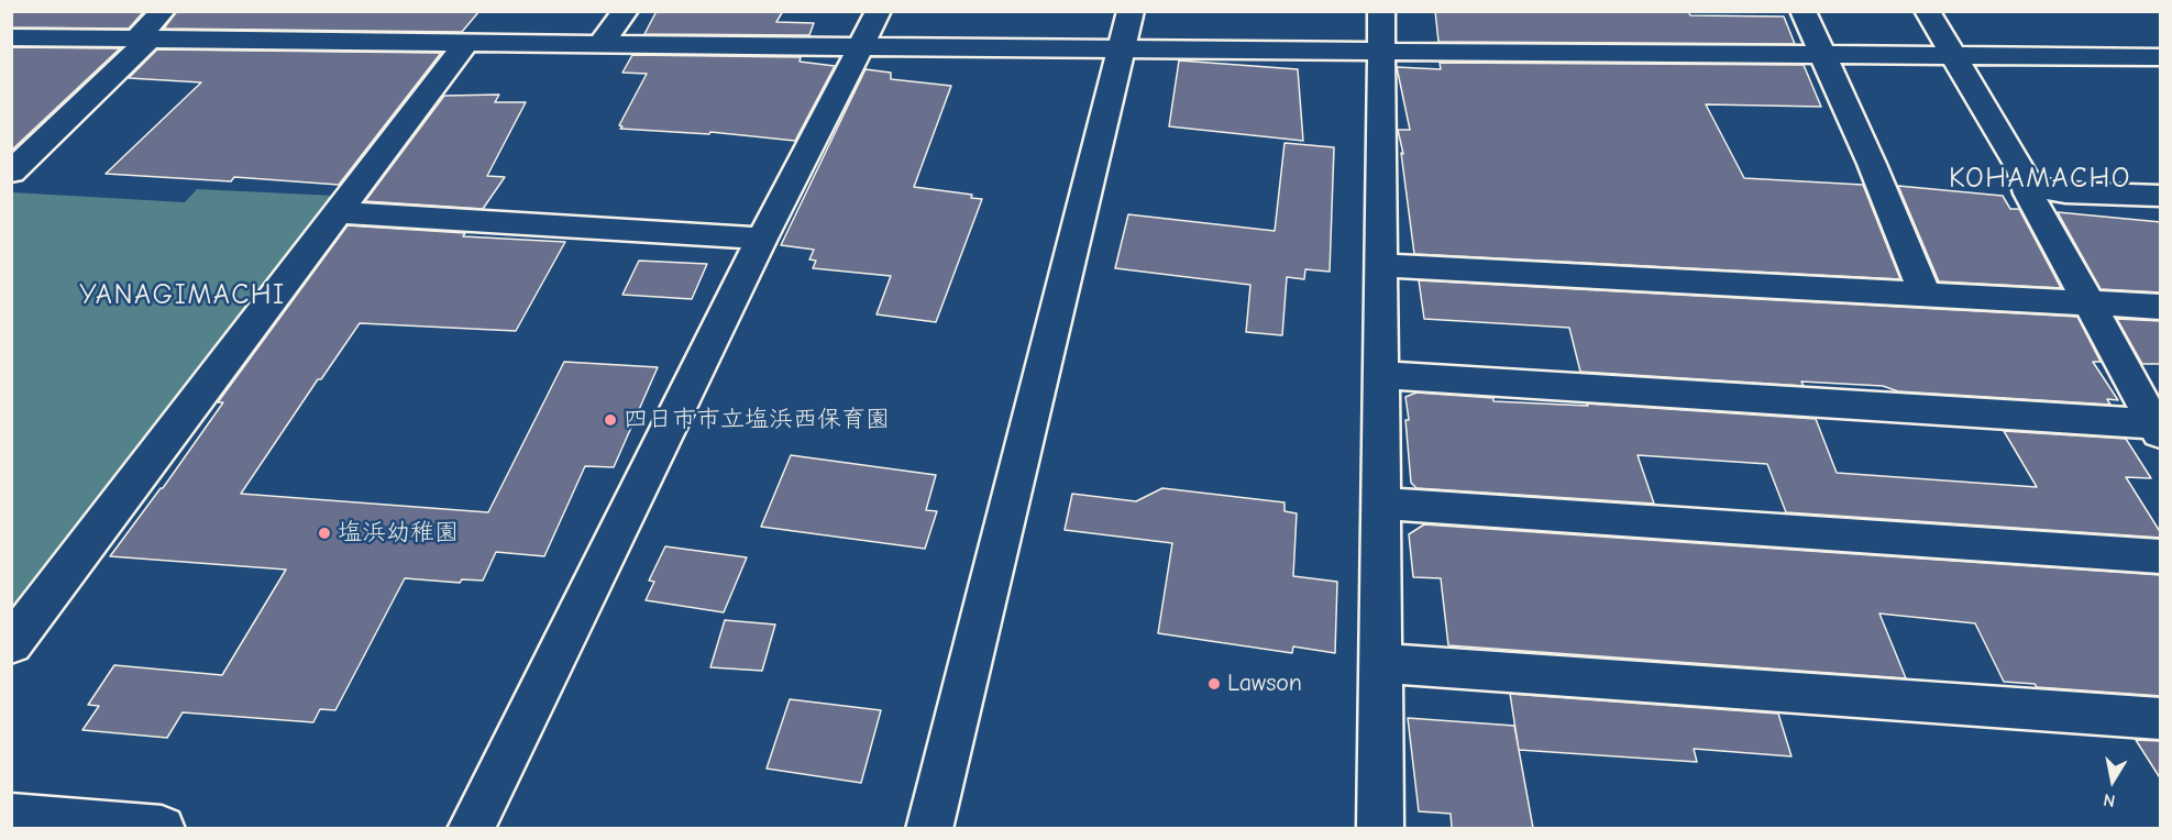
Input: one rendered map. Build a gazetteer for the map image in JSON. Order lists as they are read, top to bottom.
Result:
{
  "districts": ["KOHAMACHO", "YANAGIMACHI"],
  "places": ["四日市市立塩浜西保育園", "塩浜幼稚園", "Lawson"],
  "north": "bottom"
}
